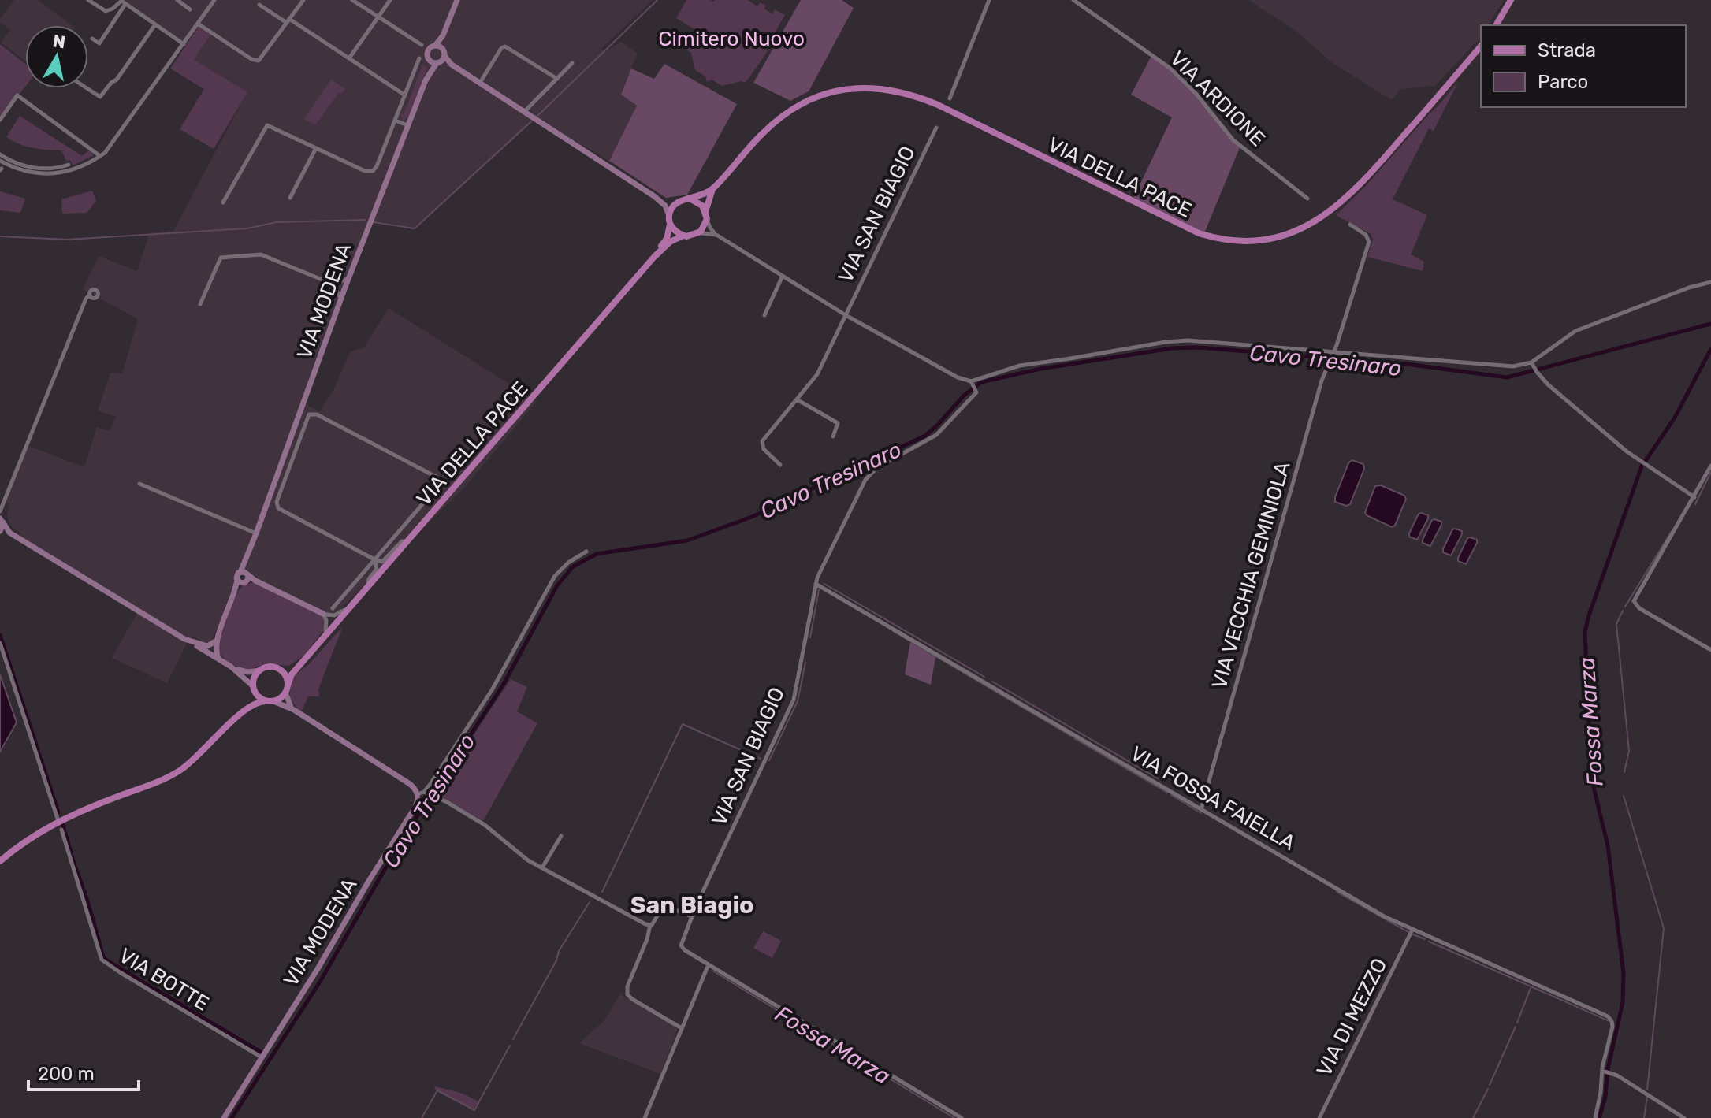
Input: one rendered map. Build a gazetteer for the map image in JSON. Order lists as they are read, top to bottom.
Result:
{
  "streets": {
    "main road": ["VIA DELLA PACE"],
    "street": [
      "VIA ARDIONE",
      "VIA SAN BIAGIO",
      "VIA MODENA",
      "VIA VECCHIA GEMINIOLA",
      "VIA FOSSA FAIELLA",
      "VIA BOTTE",
      "VIA DI MEZZO"
    ]
  },
  "crossings": [
    ["VIA DELLA PACE", "VIA MODENA"],
    ["VIA SAN BIAGIO", "VIA FOSSA FAIELLA"],
    ["VIA MODENA", "VIA BOTTE"],
    ["VIA VECCHIA GEMINIOLA", "VIA FOSSA FAIELLA"],
    ["VIA FOSSA FAIELLA", "VIA DI MEZZO"]
  ],
  "districts": ["San Biagio"],
  "water": ["Cavo Tresinaro", "Fossa Marza"],
  "parks": ["Cimitero Nuovo"],
  "legend": ["Strada", "Parco"],
  "scale_bar": "200 m",
  "north": "top"
}
